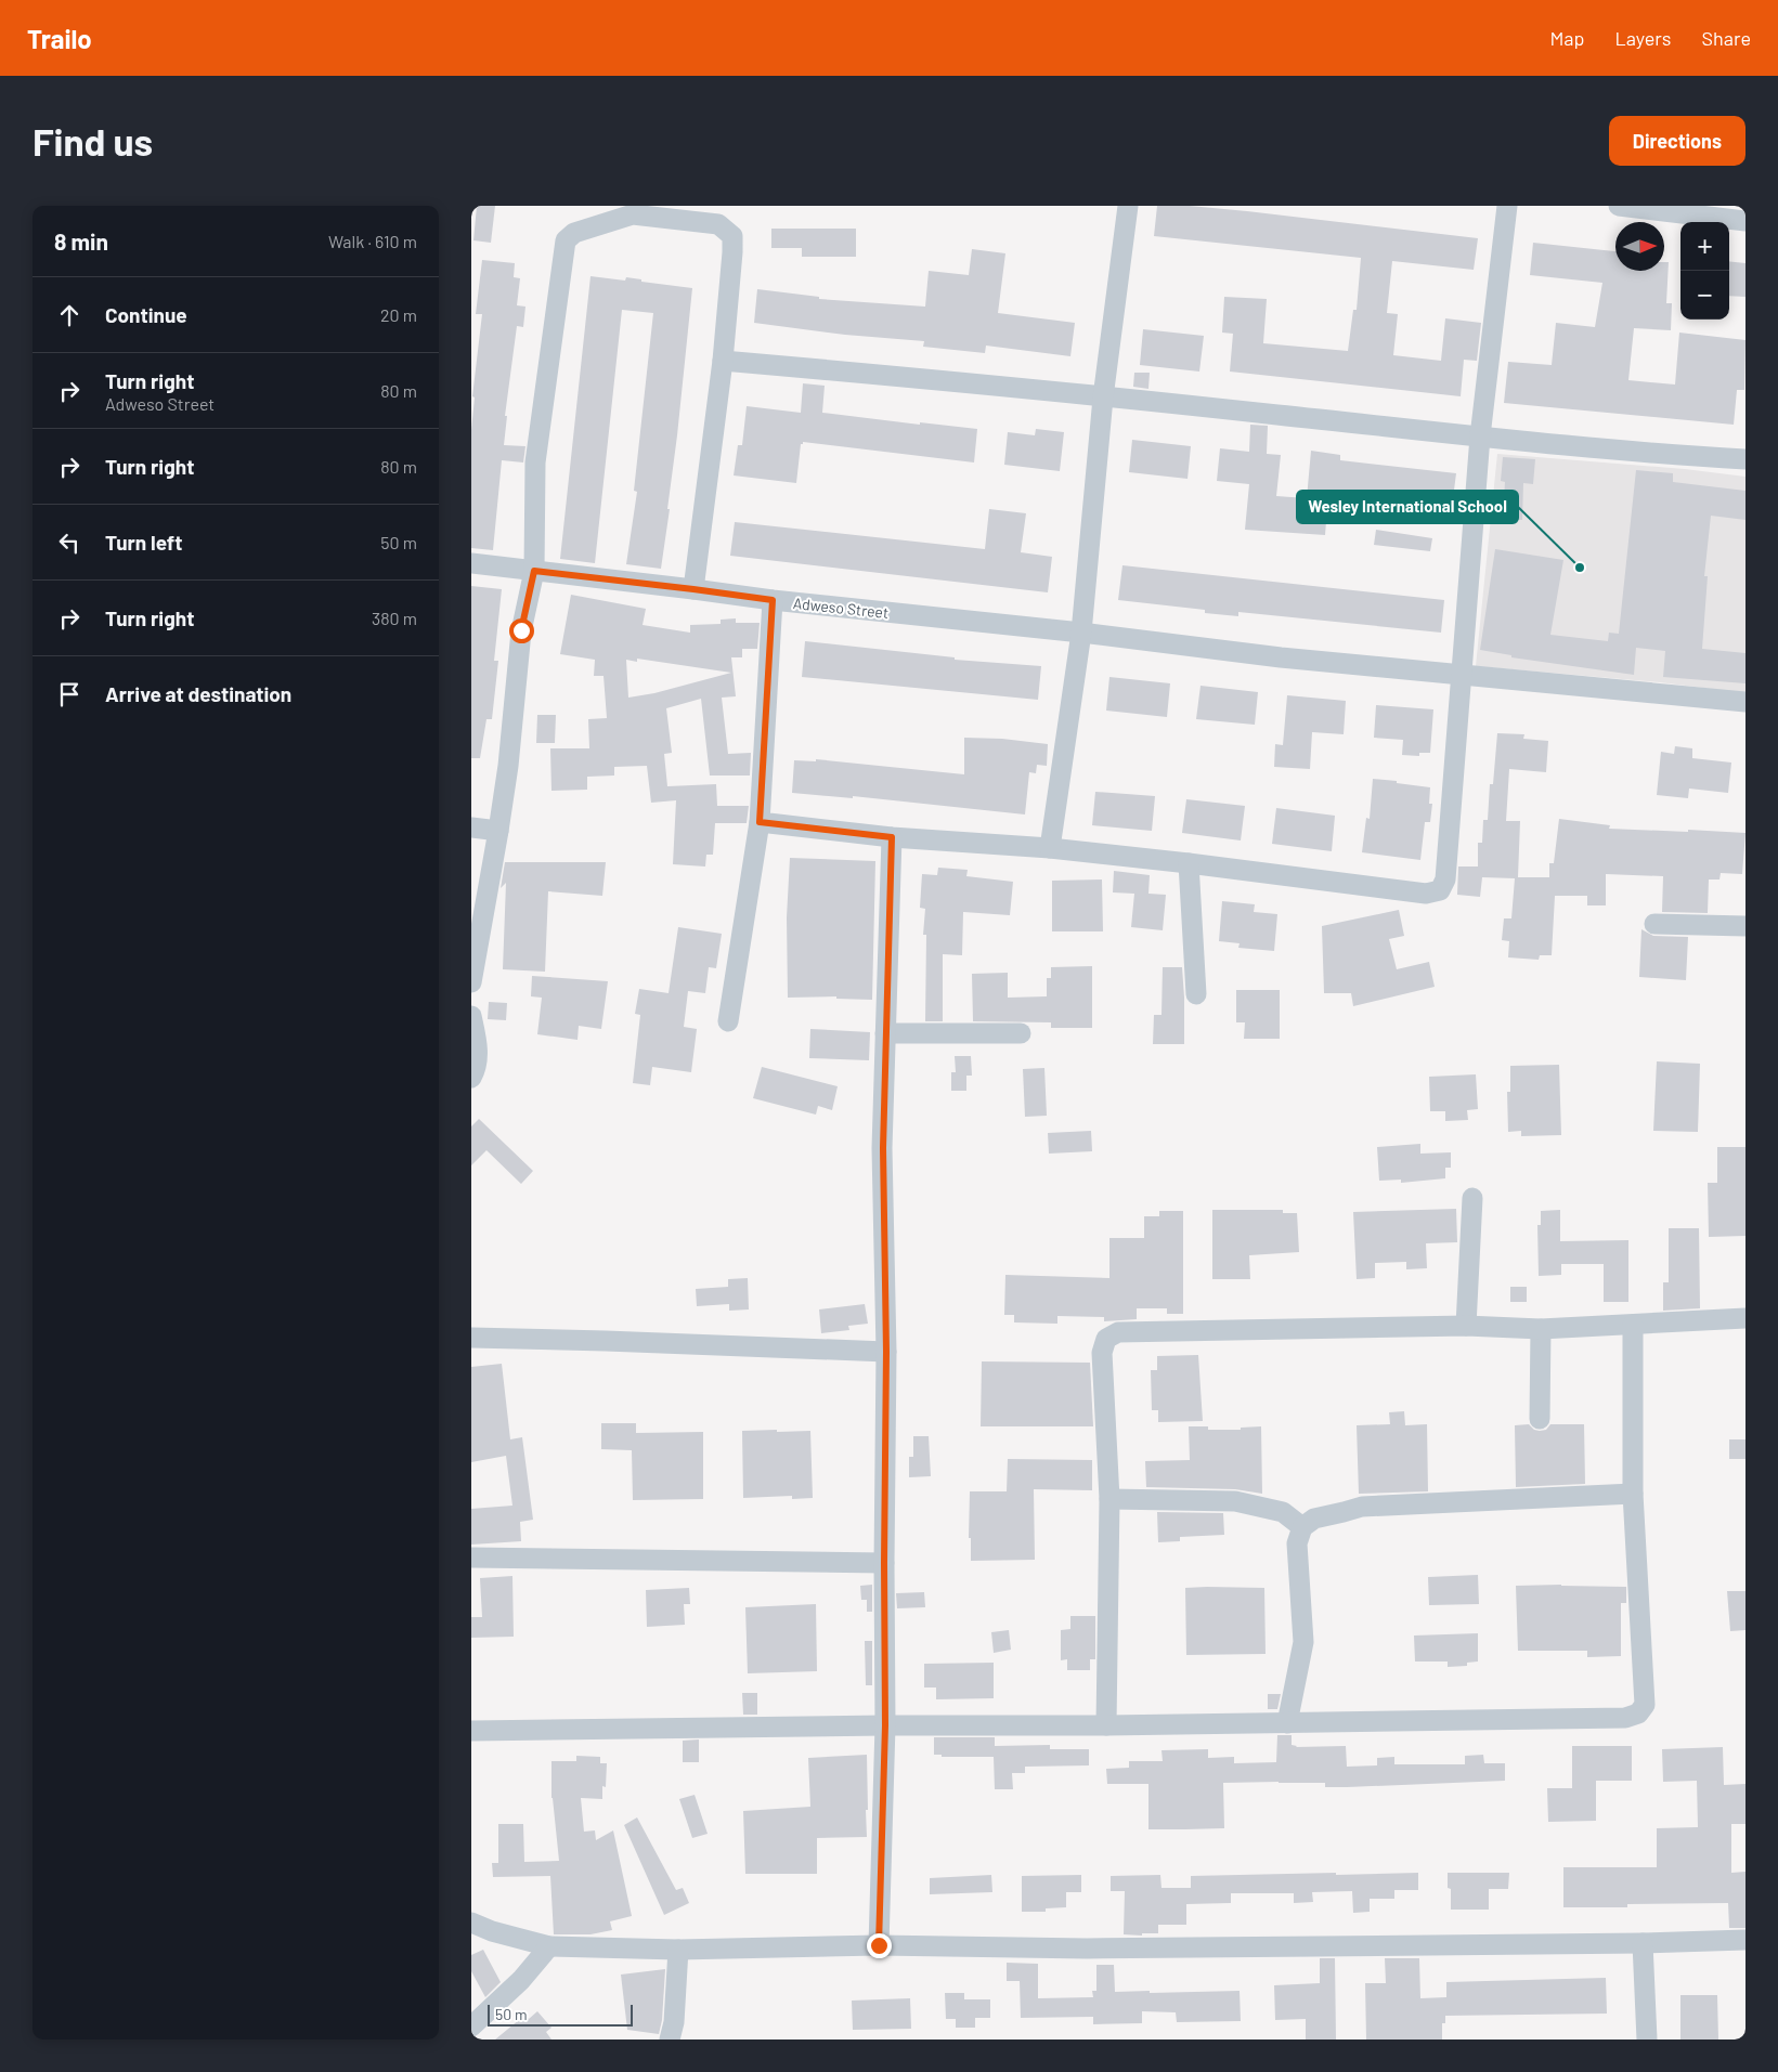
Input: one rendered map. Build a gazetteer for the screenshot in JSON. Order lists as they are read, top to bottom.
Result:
{
  "streets": {
    "street": ["Adweso Street"]
  },
  "places": ["Wesley International School"],
  "scale_bar": "50 m",
  "north": "right",
  "page": {
    "header": "Trailo",
    "nav": ["Map", "Layers", "Share"],
    "buttons": "Directions",
    "title": "Find us",
    "heading": ["8 min", "Walk · 610 m"],
    "map_buttons": ["+", "−"],
    "list": [
      ["Continue", "20 m"],
      ["Turn right", "Adweso Street", "80 m"],
      ["Turn right", "80 m"],
      ["Turn left", "50 m"],
      ["Turn right", "380 m"],
      "Arrive at destination"
    ],
    "scale": "50 m"
  }
}
